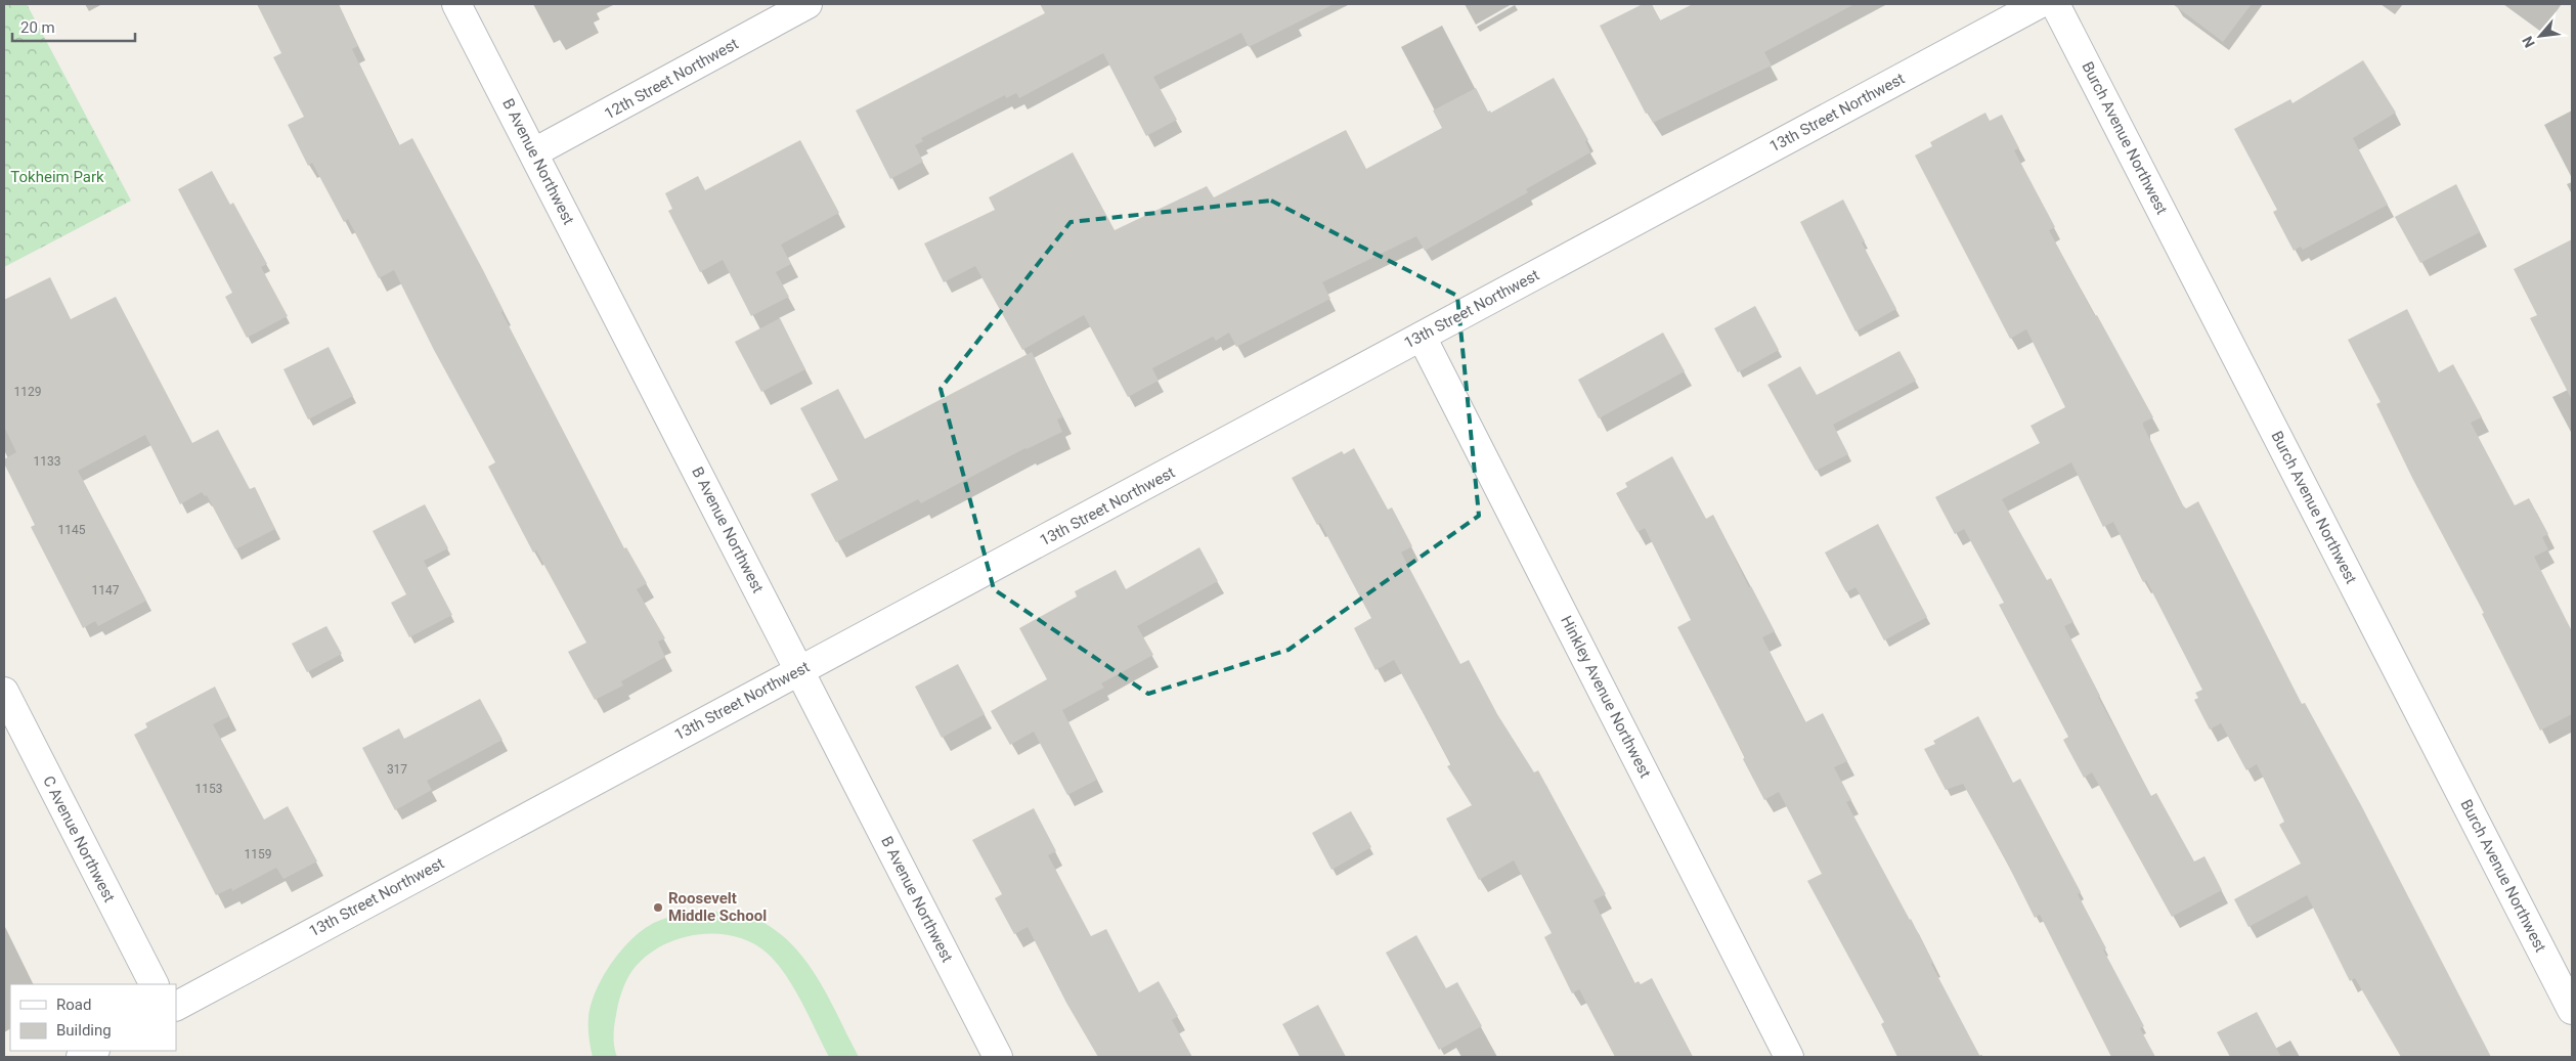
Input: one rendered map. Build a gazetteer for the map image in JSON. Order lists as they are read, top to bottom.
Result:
{
  "streets": {
    "street": [
      "12th Street Northwest",
      "13th Street Northwest",
      "Burch Avenue Northwest",
      "B Avenue Northwest",
      "Hinkley Avenue Northwest",
      "C Avenue Northwest"
    ]
  },
  "crossings": [
    ["12th Street Northwest", "B Avenue Northwest"],
    ["13th Street Northwest", "B Avenue Northwest"],
    ["13th Street Northwest", "Hinkley Avenue Northwest"]
  ],
  "parks": ["Tokheim Park"],
  "places": ["Roosevelt Middle School"],
  "house_numbers": [
    "1129",
    "1133",
    "1145",
    "1147",
    "317",
    "1153",
    "1159"
  ],
  "legend": ["Road", "Building"],
  "scale_bar": "20 m",
  "north": "bottom left"
}
